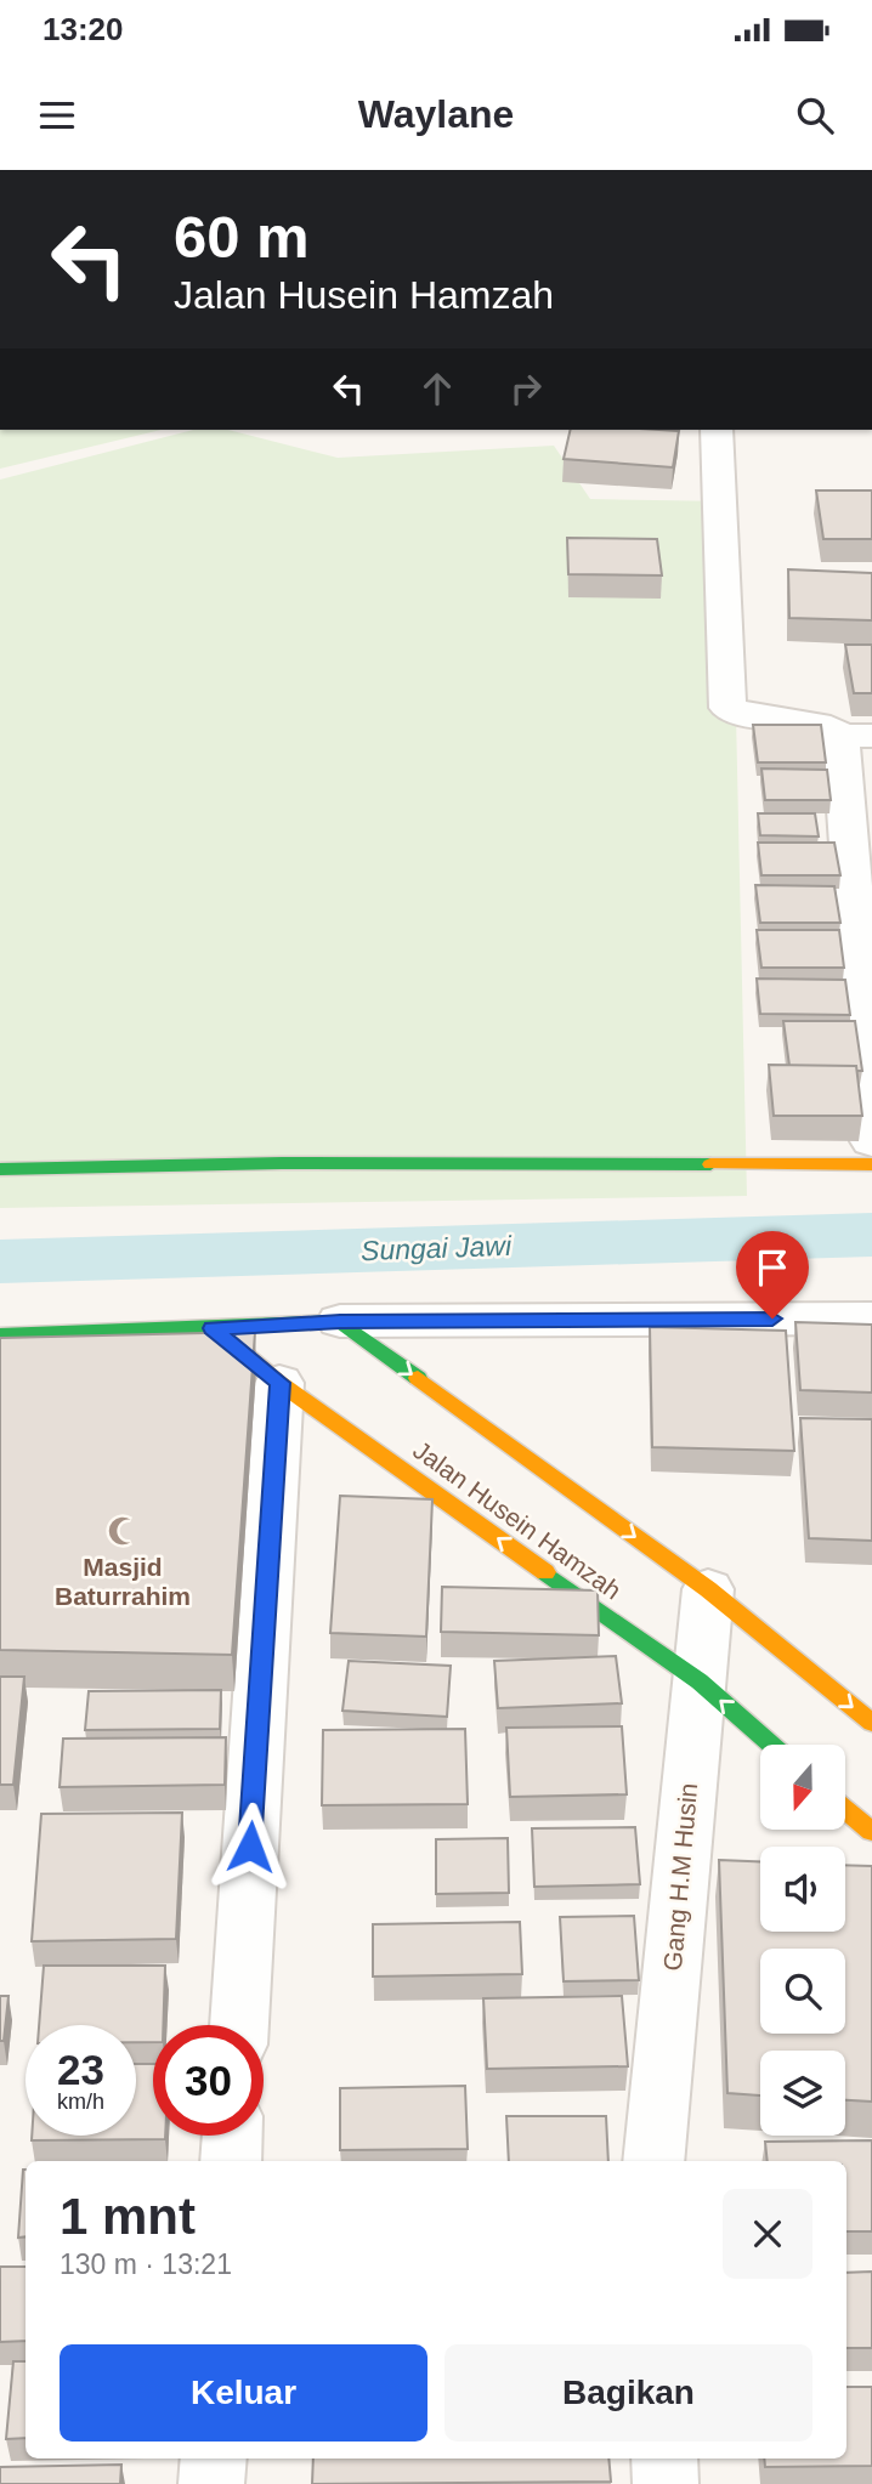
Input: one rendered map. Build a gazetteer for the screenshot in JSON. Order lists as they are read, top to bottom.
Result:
{
  "streets": {
    "street": ["Jalan Husein Hamzah", "Gang H.M Husin"]
  },
  "crossings": [
    ["Jalan Husein Hamzah", "Gang H.M Husin"]
  ],
  "water": ["Sungai Jawi"],
  "places": {
    "mosque": ["Masjid Baturrahim"]
  },
  "north": "bottom",
  "page": {
    "status": "13:20",
    "header": "Waylane",
    "turn": ["60 m", "Jalan Husein Hamzah"],
    "speed": "23 km/h",
    "limit": "30",
    "heading": ["1 mnt", "130 m · 13:21"],
    "buttons": ["Keluar", "Bagikan"]
  }
}
